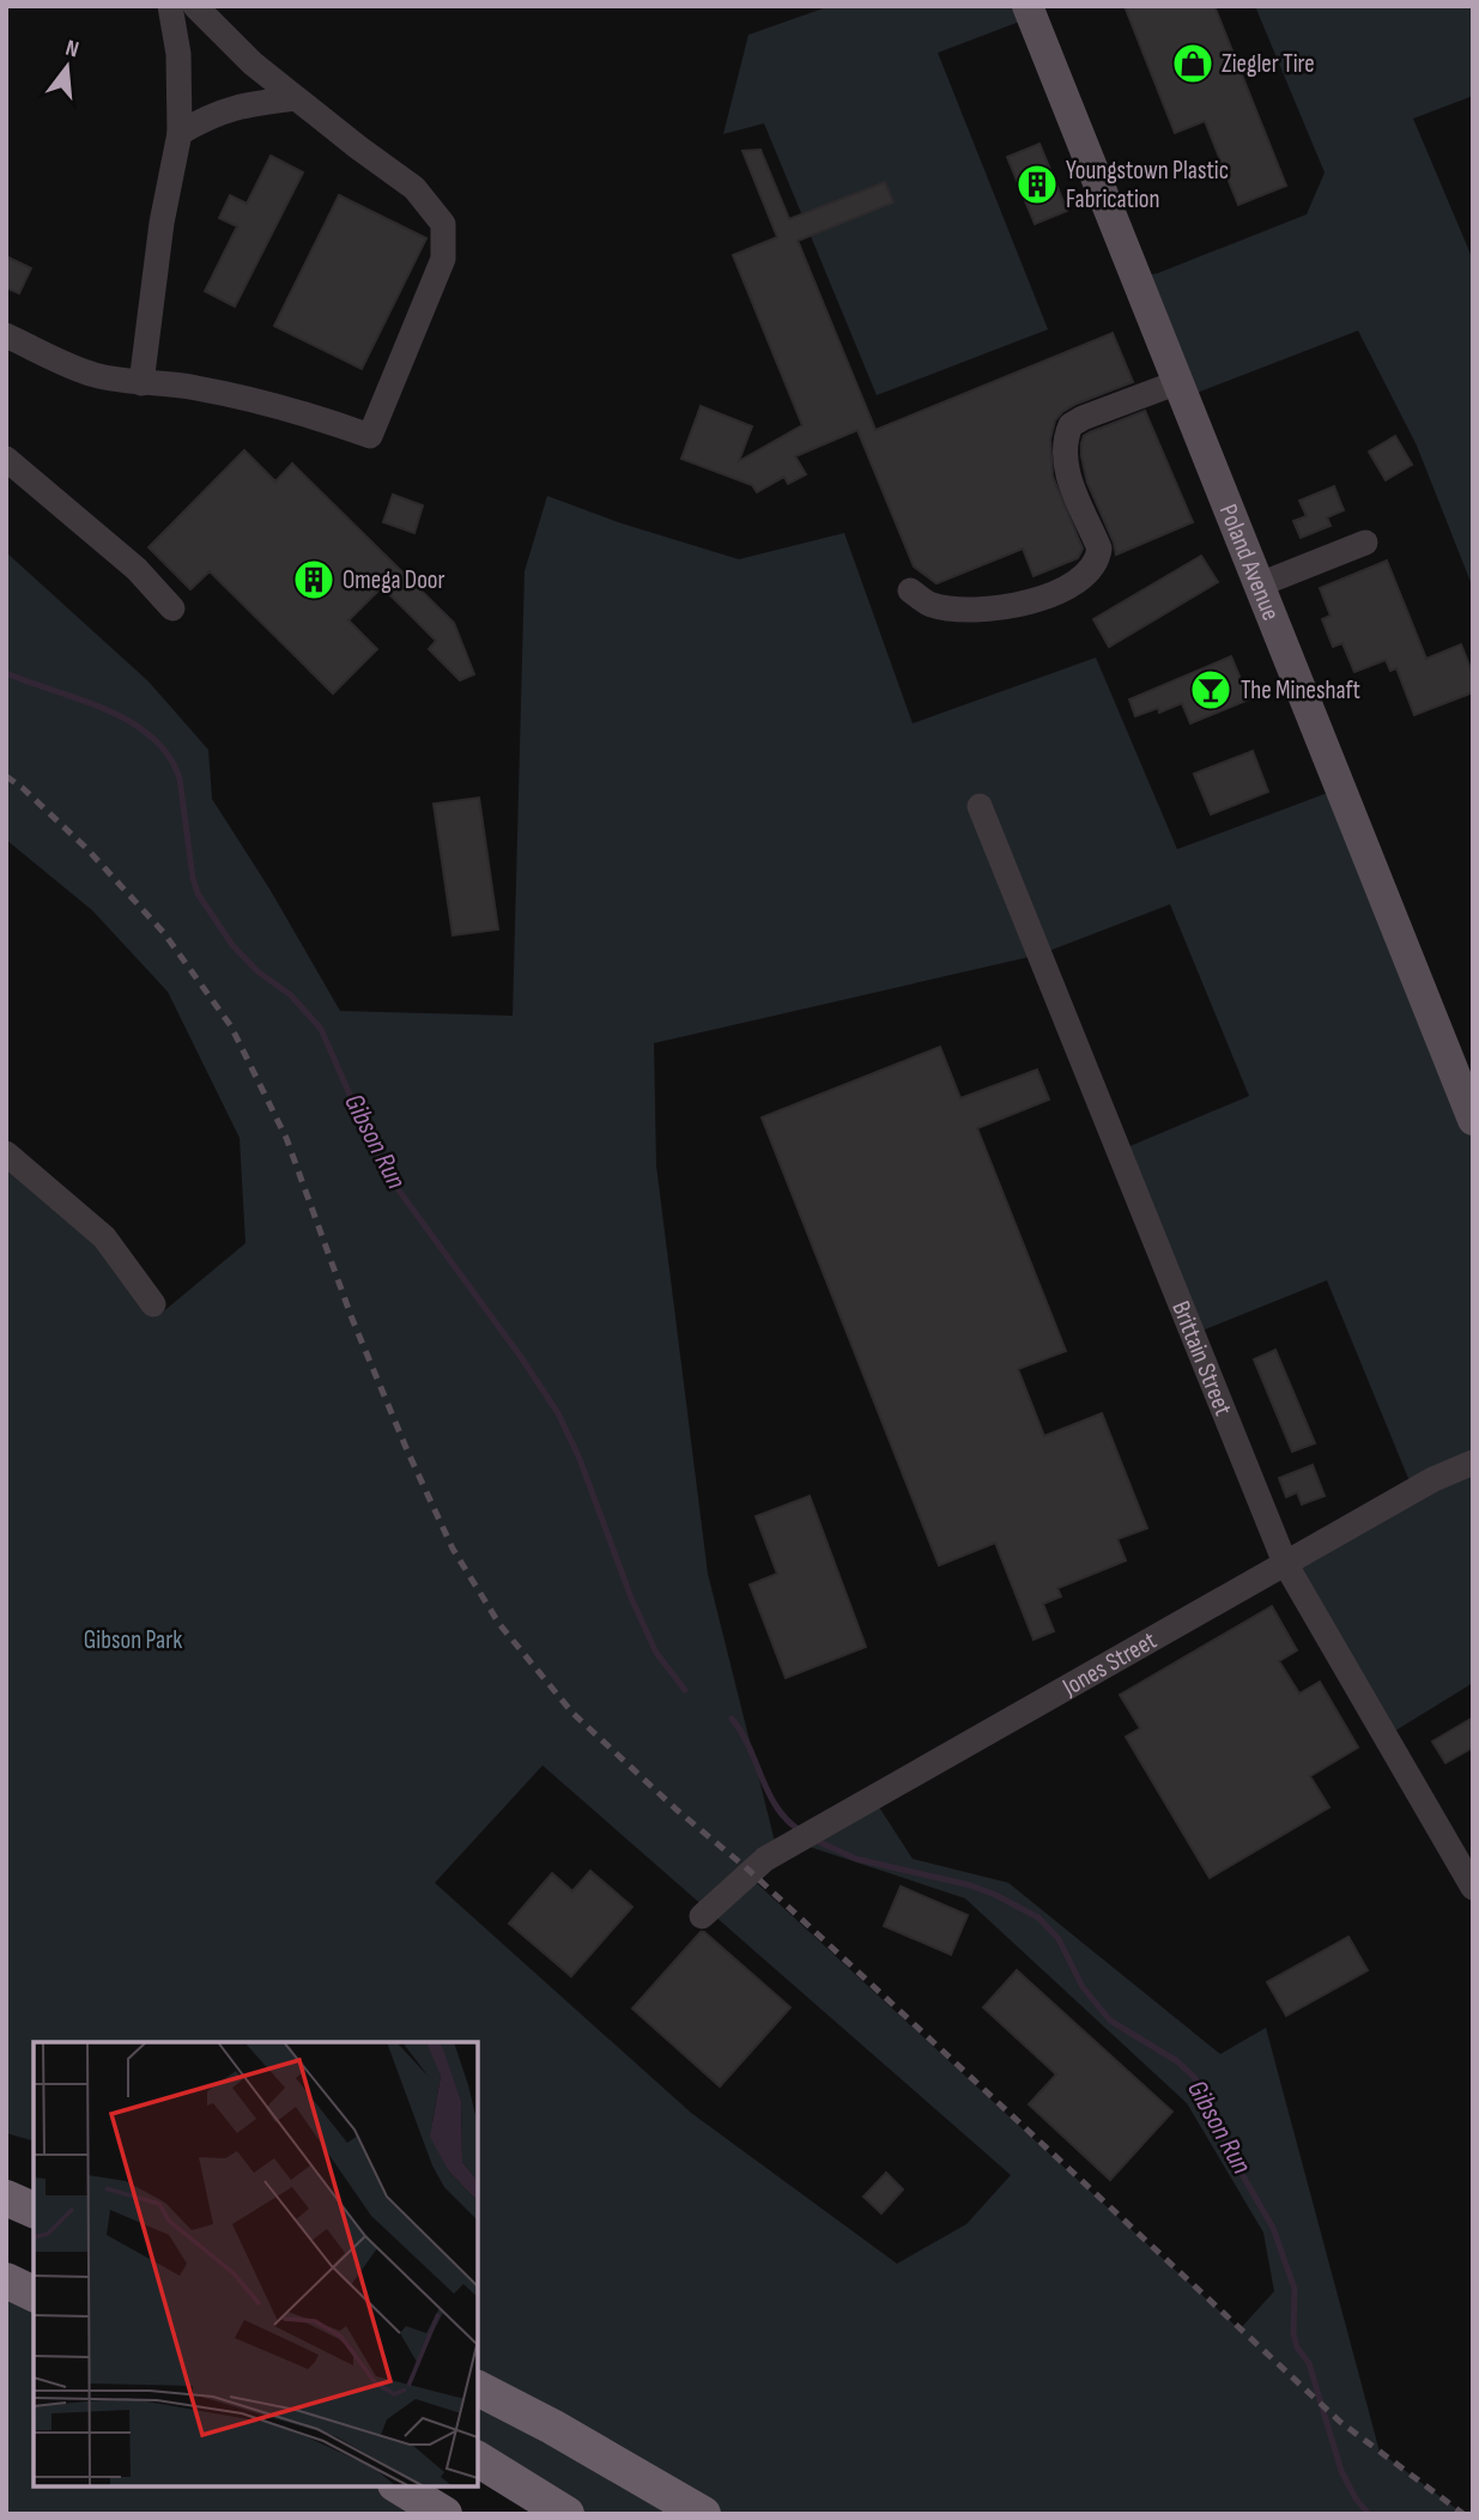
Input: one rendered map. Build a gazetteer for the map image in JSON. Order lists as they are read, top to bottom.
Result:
{
  "streets": {
    "main road": ["Poland Avenue"],
    "street": ["Brittain Street", "Jones Street"]
  },
  "crossings": [
    ["Brittain Street", "Jones Street"]
  ],
  "water": ["Gibson Run"],
  "parks": ["Gibson Park"],
  "places": {
    "shop": ["Ziegler Tire"],
    "building": ["Youngstown Plastic Fabrication", "Omega Door"],
    "bar": ["The Mineshaft"]
  },
  "north": "top"
}
